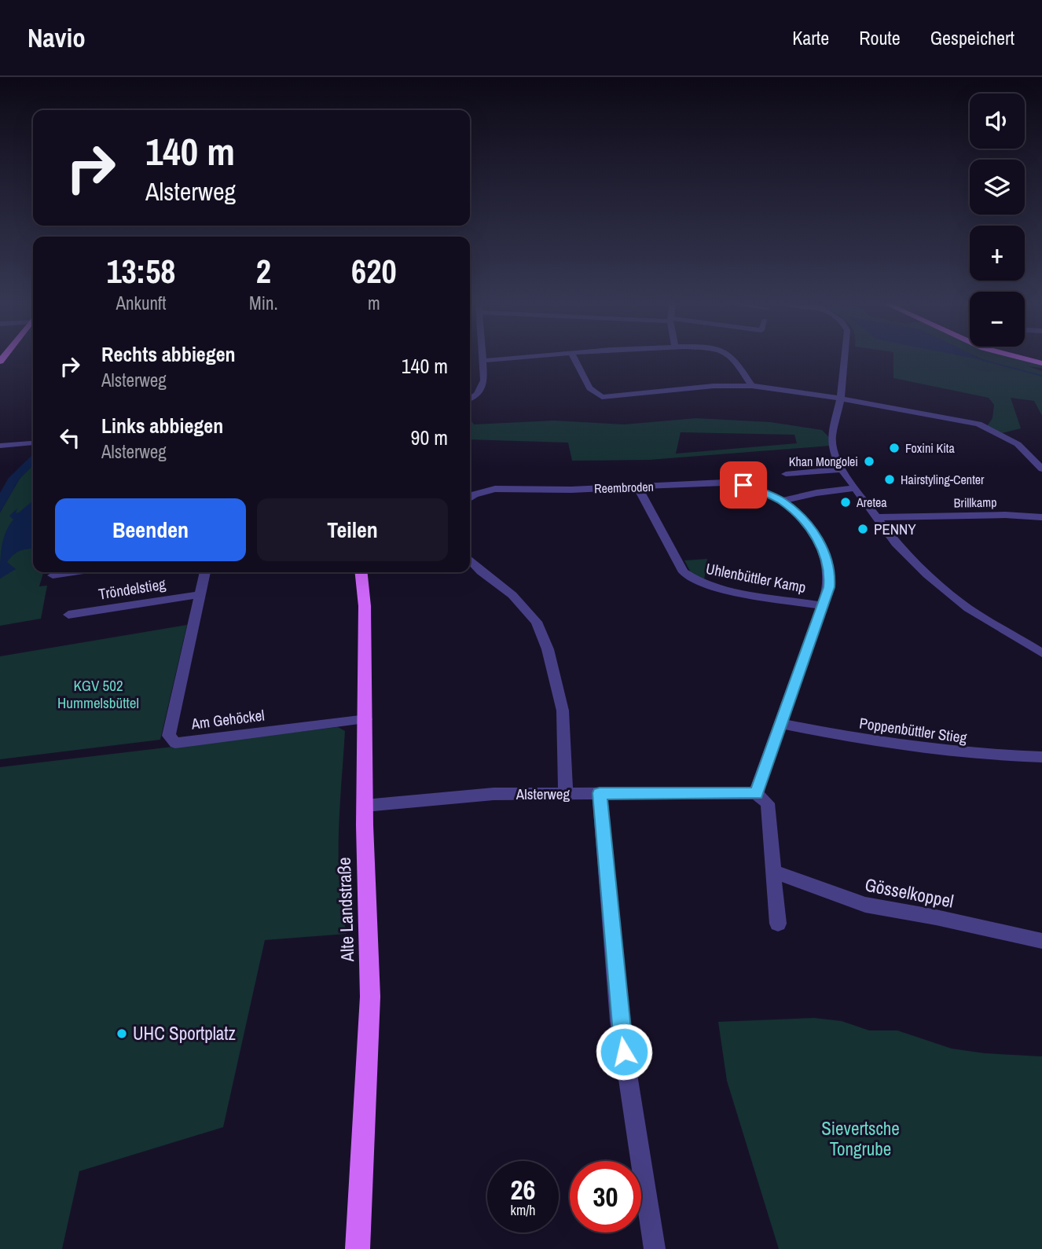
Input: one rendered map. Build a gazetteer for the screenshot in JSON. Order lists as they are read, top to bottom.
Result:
{
  "streets": {
    "main road": ["Alte Landstraße"],
    "street": [
      "Reembroden",
      "Brillkamp",
      "Uhlenbüttler Kamp",
      "Tröndelstieg",
      "Am Gehöckel",
      "Poppenbüttler Stieg",
      "Alsterweg",
      "Gösselkoppel"
    ]
  },
  "crossings": [
    ["Reembroden", "Uhlenbüttler Kamp"],
    ["Tröndelstieg", "Am Gehöckel"],
    ["Am Gehöckel", "Alte Landstraße"],
    ["Alsterweg", "Alte Landstraße"]
  ],
  "parks": ["KGV 502 Hummelsbüttel", "Sievertsche Tongrube"],
  "places": [
    "Foxini Kita",
    "Khan Mongolei",
    "Hairstyling-Center",
    "Aretea",
    "PENNY",
    "UHC Sportplatz"
  ],
  "page": {
    "header": "Navio",
    "nav": ["Karte", "Route", "Gespeichert"],
    "map_buttons": ["+", "−"],
    "turn": ["140 m", "Alsterweg"],
    "eta": [
      "13:58",
      "Ankunft",
      "2",
      "Min.",
      "620",
      "m"
    ],
    "list": [
      {
        "name": "Rechts abbiegen",
        "note": "Alsterweg",
        "value": "140 m"
      },
      {
        "name": "Links abbiegen",
        "note": "Alsterweg",
        "value": "90 m"
      }
    ],
    "buttons": ["Beenden", "Teilen"],
    "speed": "26 km/h",
    "limit": "30"
  }
}
